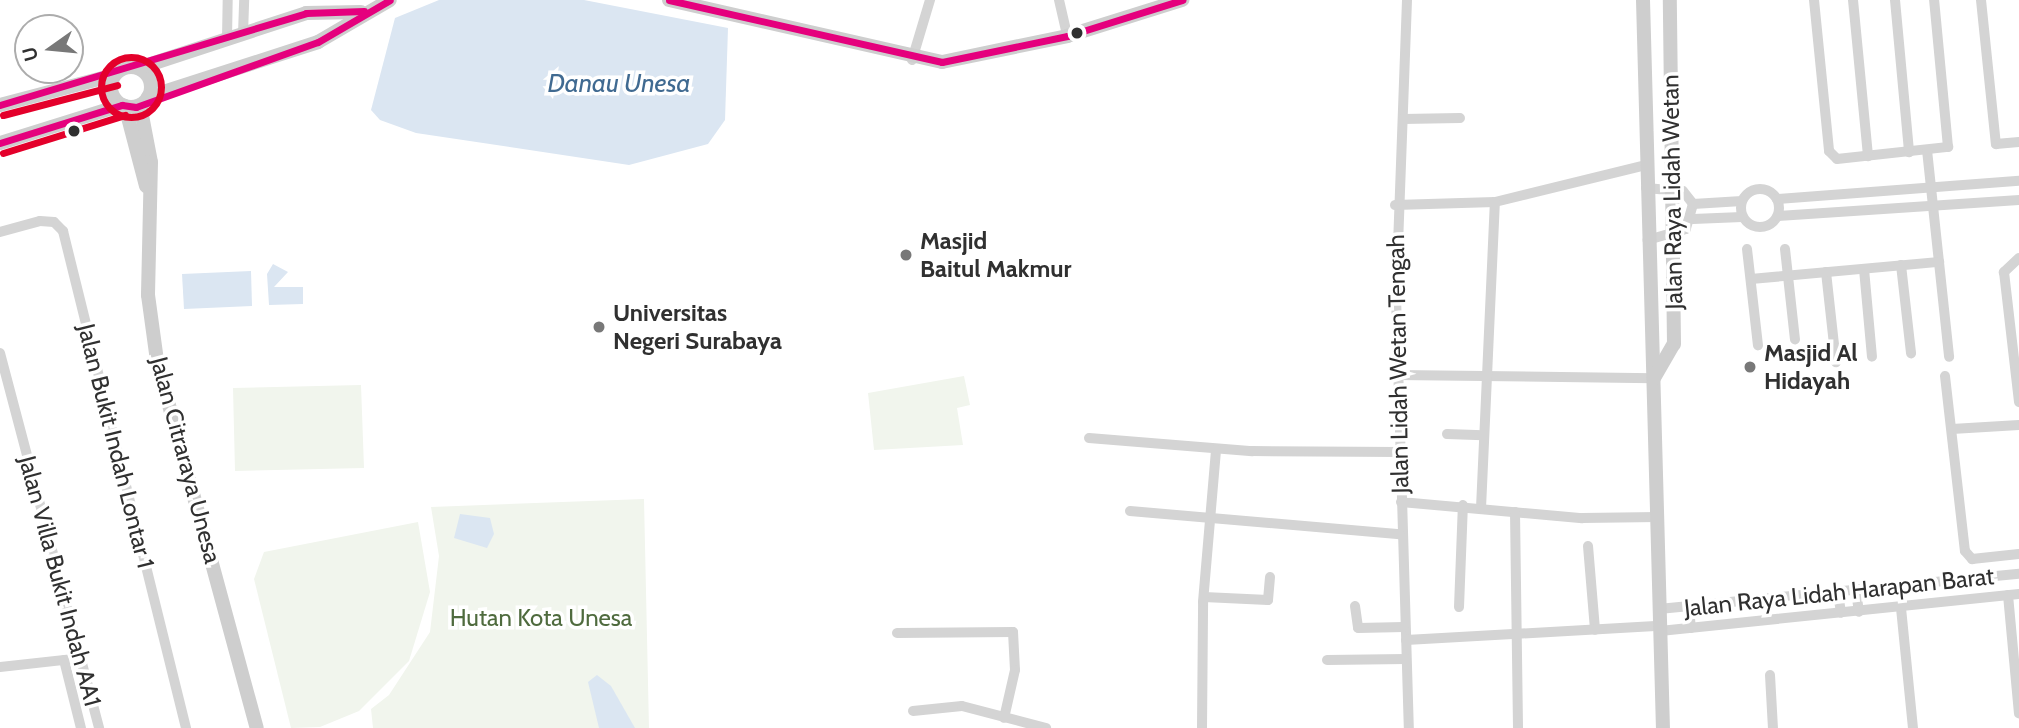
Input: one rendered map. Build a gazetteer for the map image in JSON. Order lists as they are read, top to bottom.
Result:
{
  "streets": {
    "main road": ["Jalan Raya Lidah Wetan", "Jalan Citraraya Unesa"],
    "street": [
      "Jalan Lidah Wetan Tengah",
      "Jalan Bukit Indah Lontar 1",
      "Jalan Villa Bukit Indah AA1",
      "Jalan Raya Lidah Harapan Barat"
    ]
  },
  "crossings": [
    ["Jalan Raya Lidah Wetan", "Jalan Raya Lidah Harapan Barat"],
    ["Jalan Lidah Wetan Tengah", "Jalan Raya Lidah Harapan Barat"]
  ],
  "water": ["Danau Unesa"],
  "parks": ["Hutan Kota Unesa"],
  "places": ["Masjid Baitul Makmur", "Universitas Negeri Surabaya", "Masjid Al Hidayah"],
  "north": "left"
}
